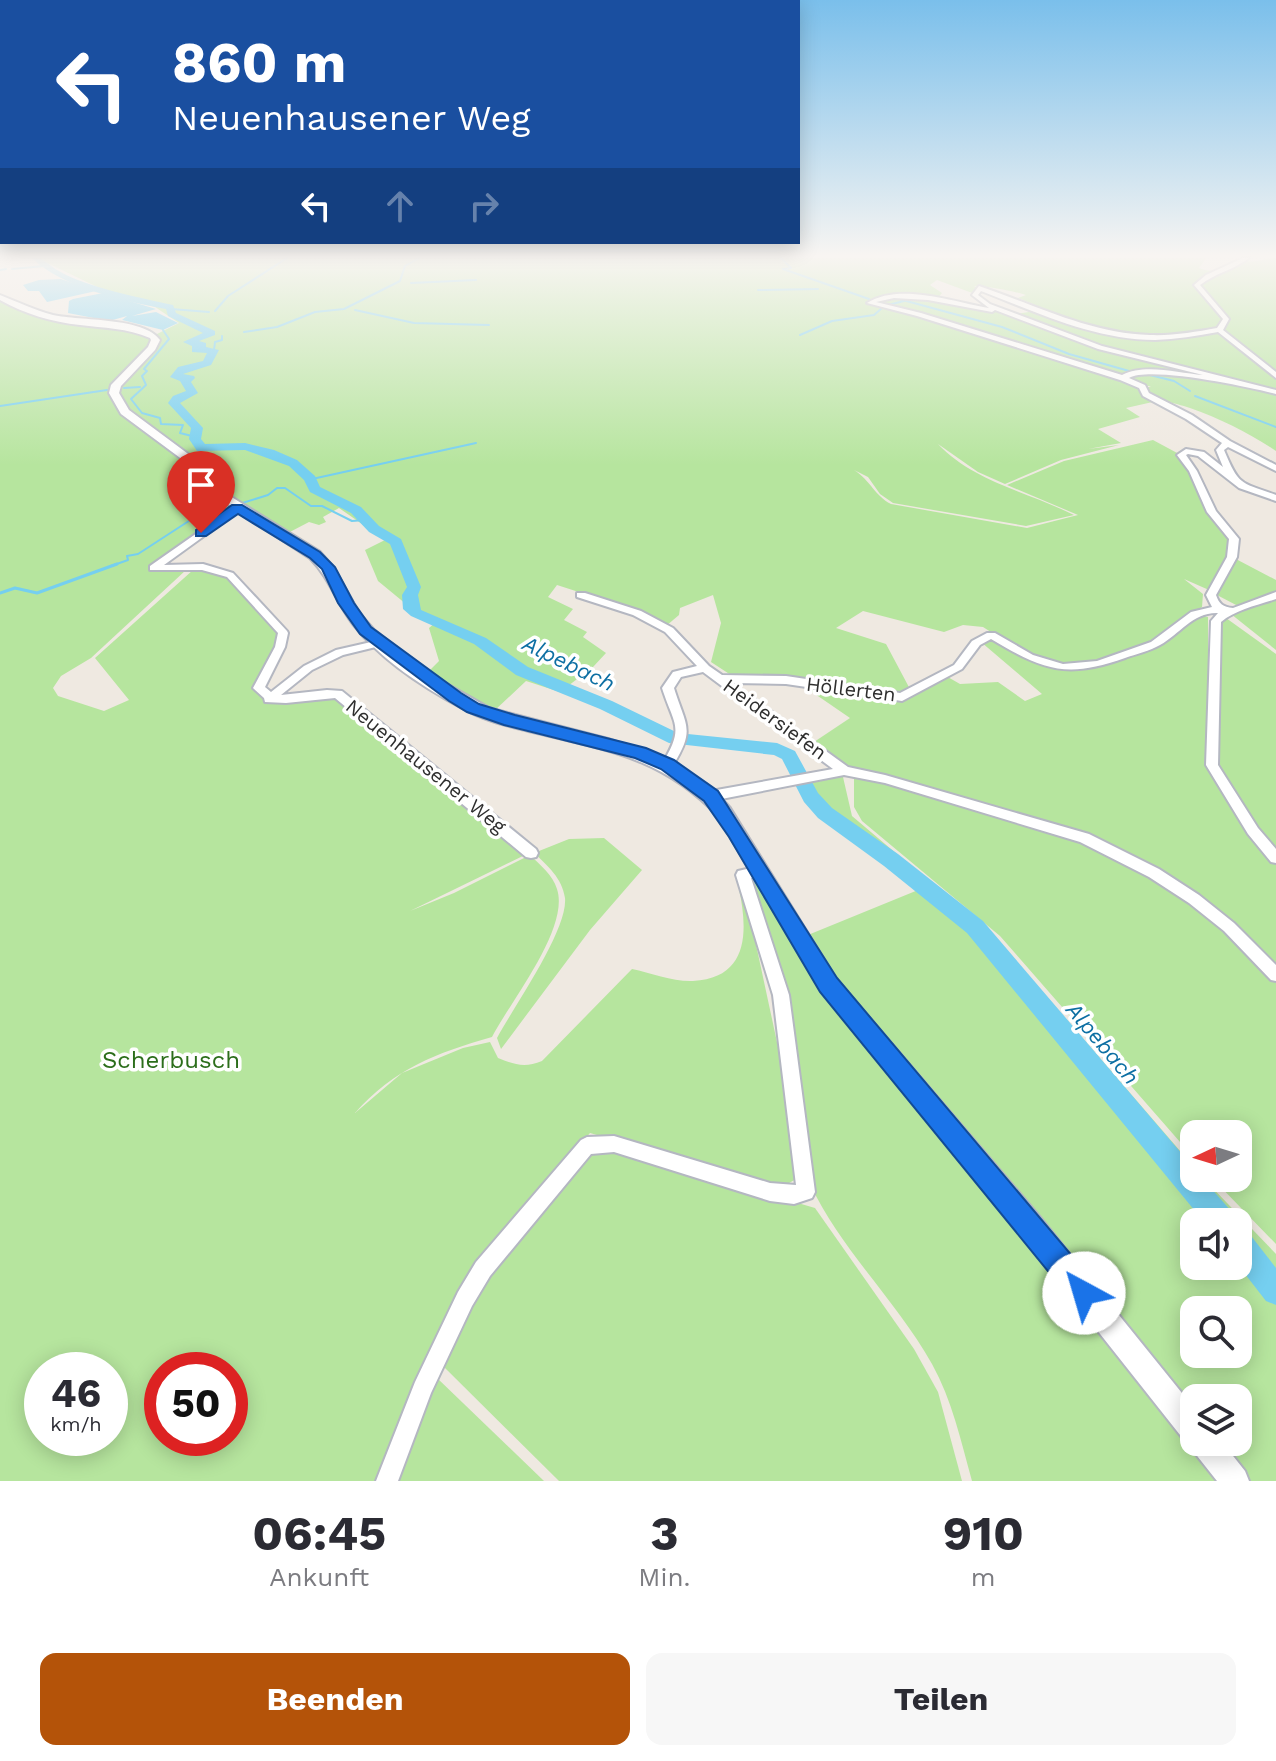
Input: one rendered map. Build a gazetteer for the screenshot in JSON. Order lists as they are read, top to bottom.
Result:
{
  "streets": {
    "street": ["Höllerten", "Heidersiefen", "Neuenhausener Weg"]
  },
  "crossings": [
    ["Höllerten", "Heidersiefen"]
  ],
  "water": ["Alpebach"],
  "parks": ["Scherbusch"],
  "north": "left",
  "page": {
    "turn": ["860 m", "Neuenhausener Weg"],
    "speed": "46 km/h",
    "limit": "50",
    "eta": [
      "06:45",
      "Ankunft",
      "3",
      "Min.",
      "910",
      "m"
    ],
    "buttons": ["Beenden", "Teilen"]
  }
}
